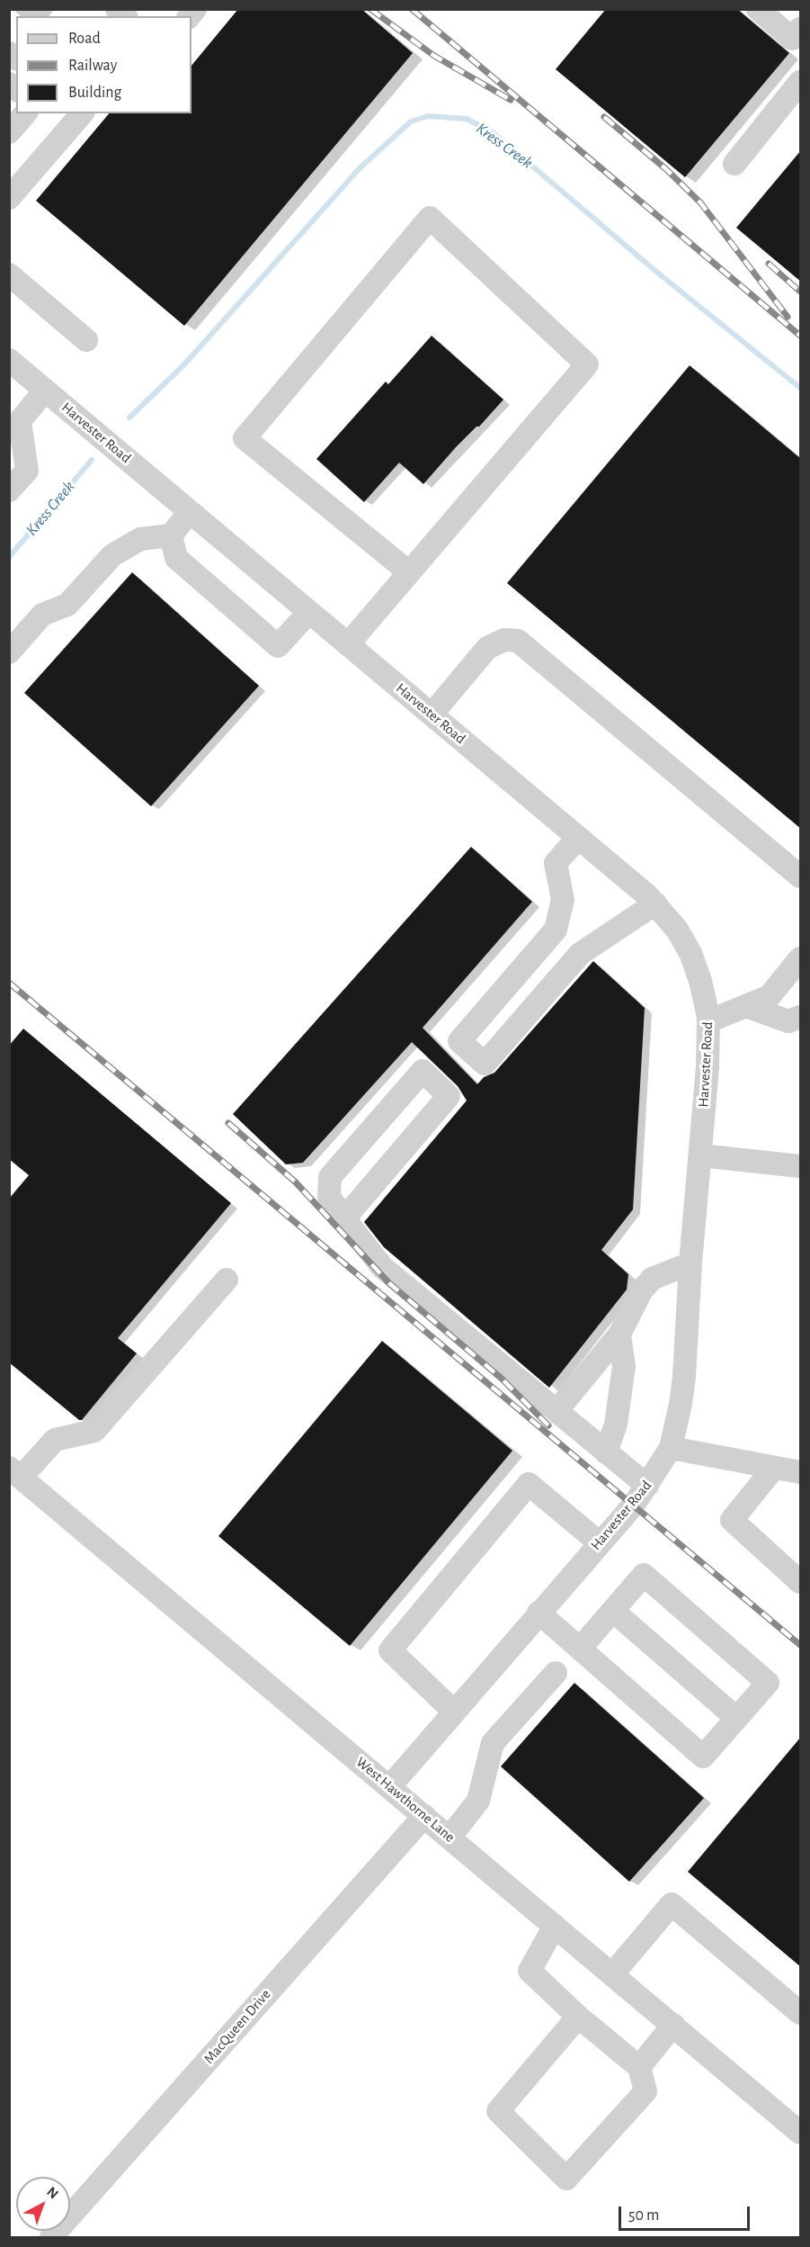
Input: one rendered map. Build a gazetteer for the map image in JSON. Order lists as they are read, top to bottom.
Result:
{
  "streets": {
    "street": ["Harvester Road", "West Hawthorne Lane", "MacQueen Drive"]
  },
  "crossings": [
    ["Harvester Road", "West Hawthorne Lane"],
    ["West Hawthorne Lane", "MacQueen Drive"]
  ],
  "water": ["Kress Creek"],
  "legend": ["Road", "Railway", "Building"],
  "scale_bar": "50 m",
  "north": "top right"
}
